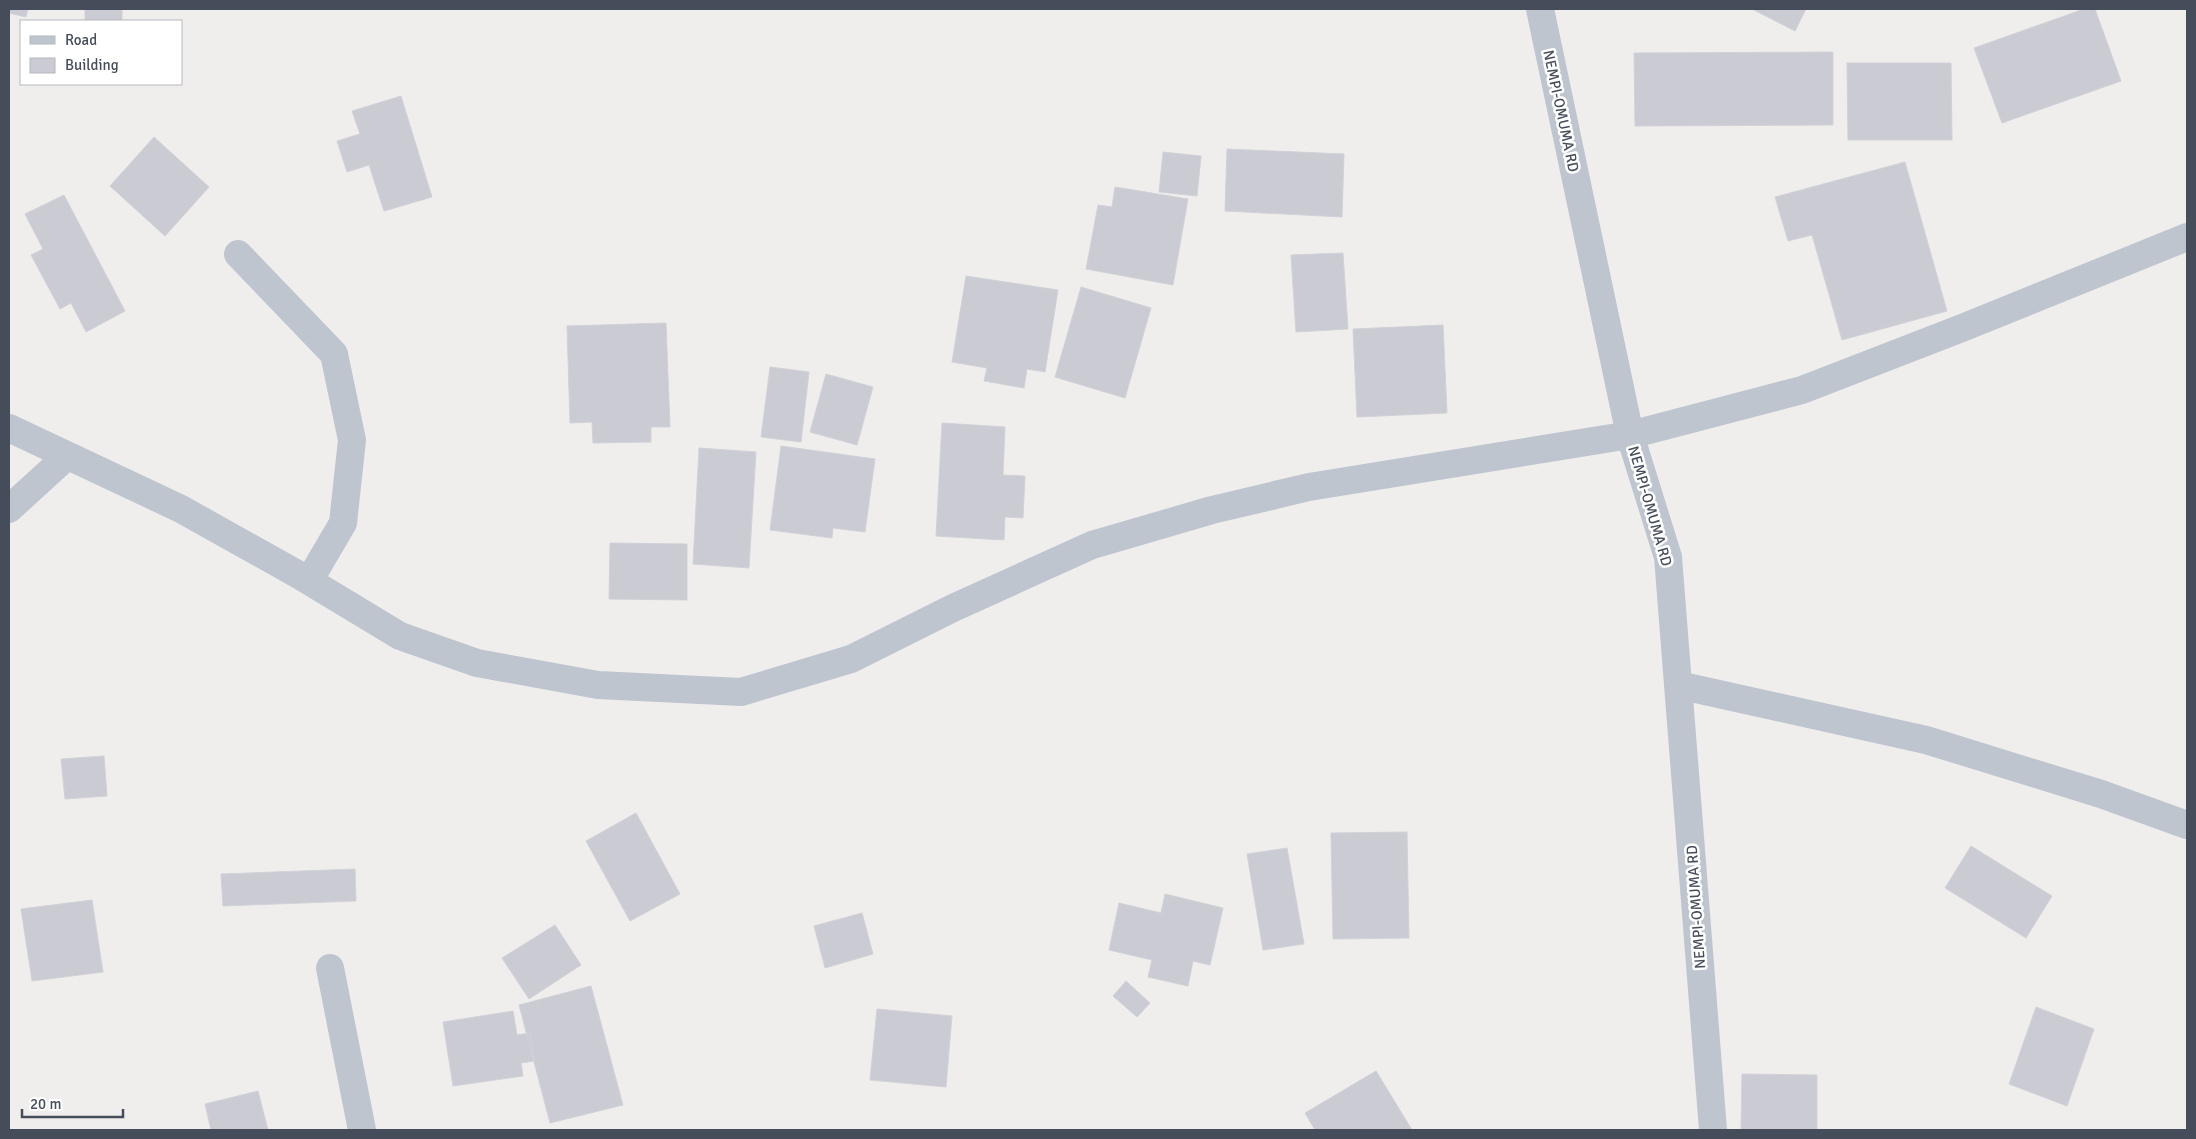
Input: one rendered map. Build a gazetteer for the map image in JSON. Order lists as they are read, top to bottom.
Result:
{
  "streets": {
    "street": ["NEMPI-OMUMA RD"]
  },
  "legend": ["Road", "Building"],
  "scale_bar": "20 m"
}
